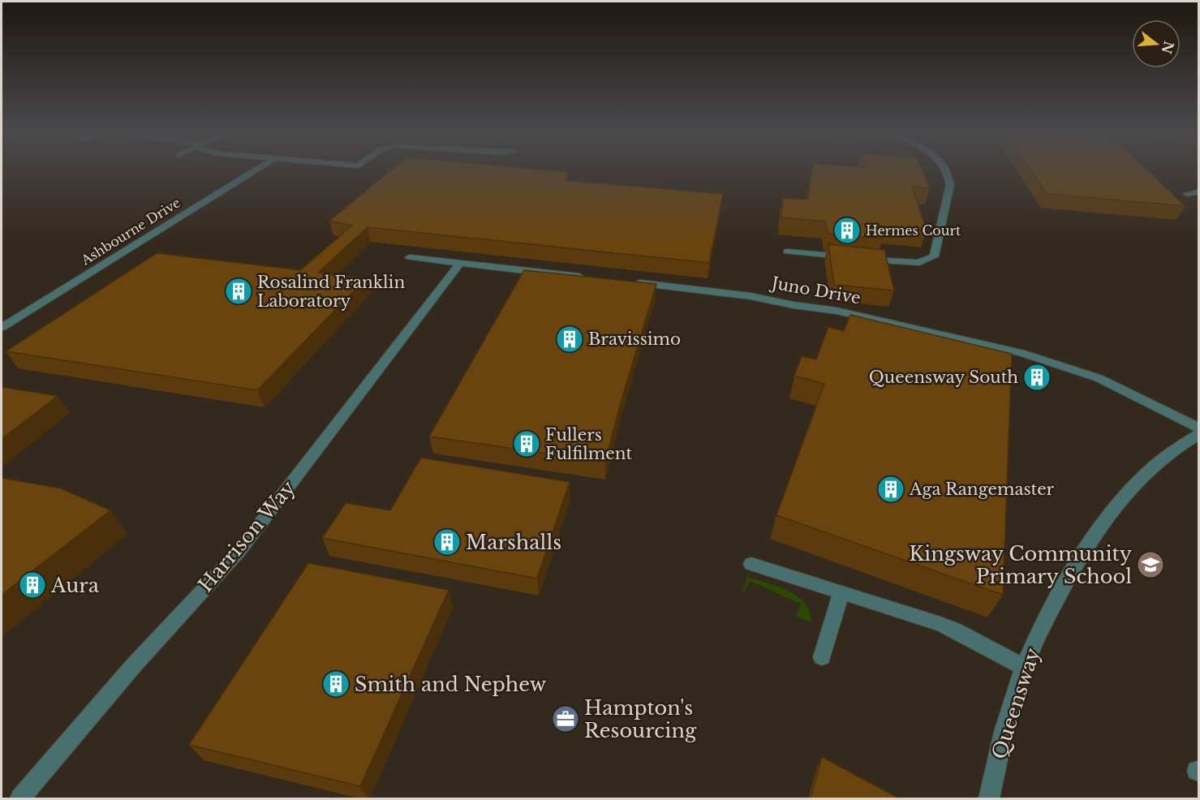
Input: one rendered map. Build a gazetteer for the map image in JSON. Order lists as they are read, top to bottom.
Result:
{
  "streets": {
    "street": [
      "Ashbourne Drive",
      "Juno Drive",
      "Harrison Way",
      "Queensway"
    ]
  },
  "places": {
    "building": [
      "Hermes Court",
      "Rosalind Franklin Laboratory",
      "Bravissimo",
      "Queensway South",
      "Fullers Fulfilment",
      "Aga Rangemaster",
      "Marshalls",
      "Aura",
      "Smith and Nephew"
    ],
    "school or university": ["Kingsway Community Primary School"],
    "office": ["Hampton's Resourcing"]
  },
  "north": "right"
}
